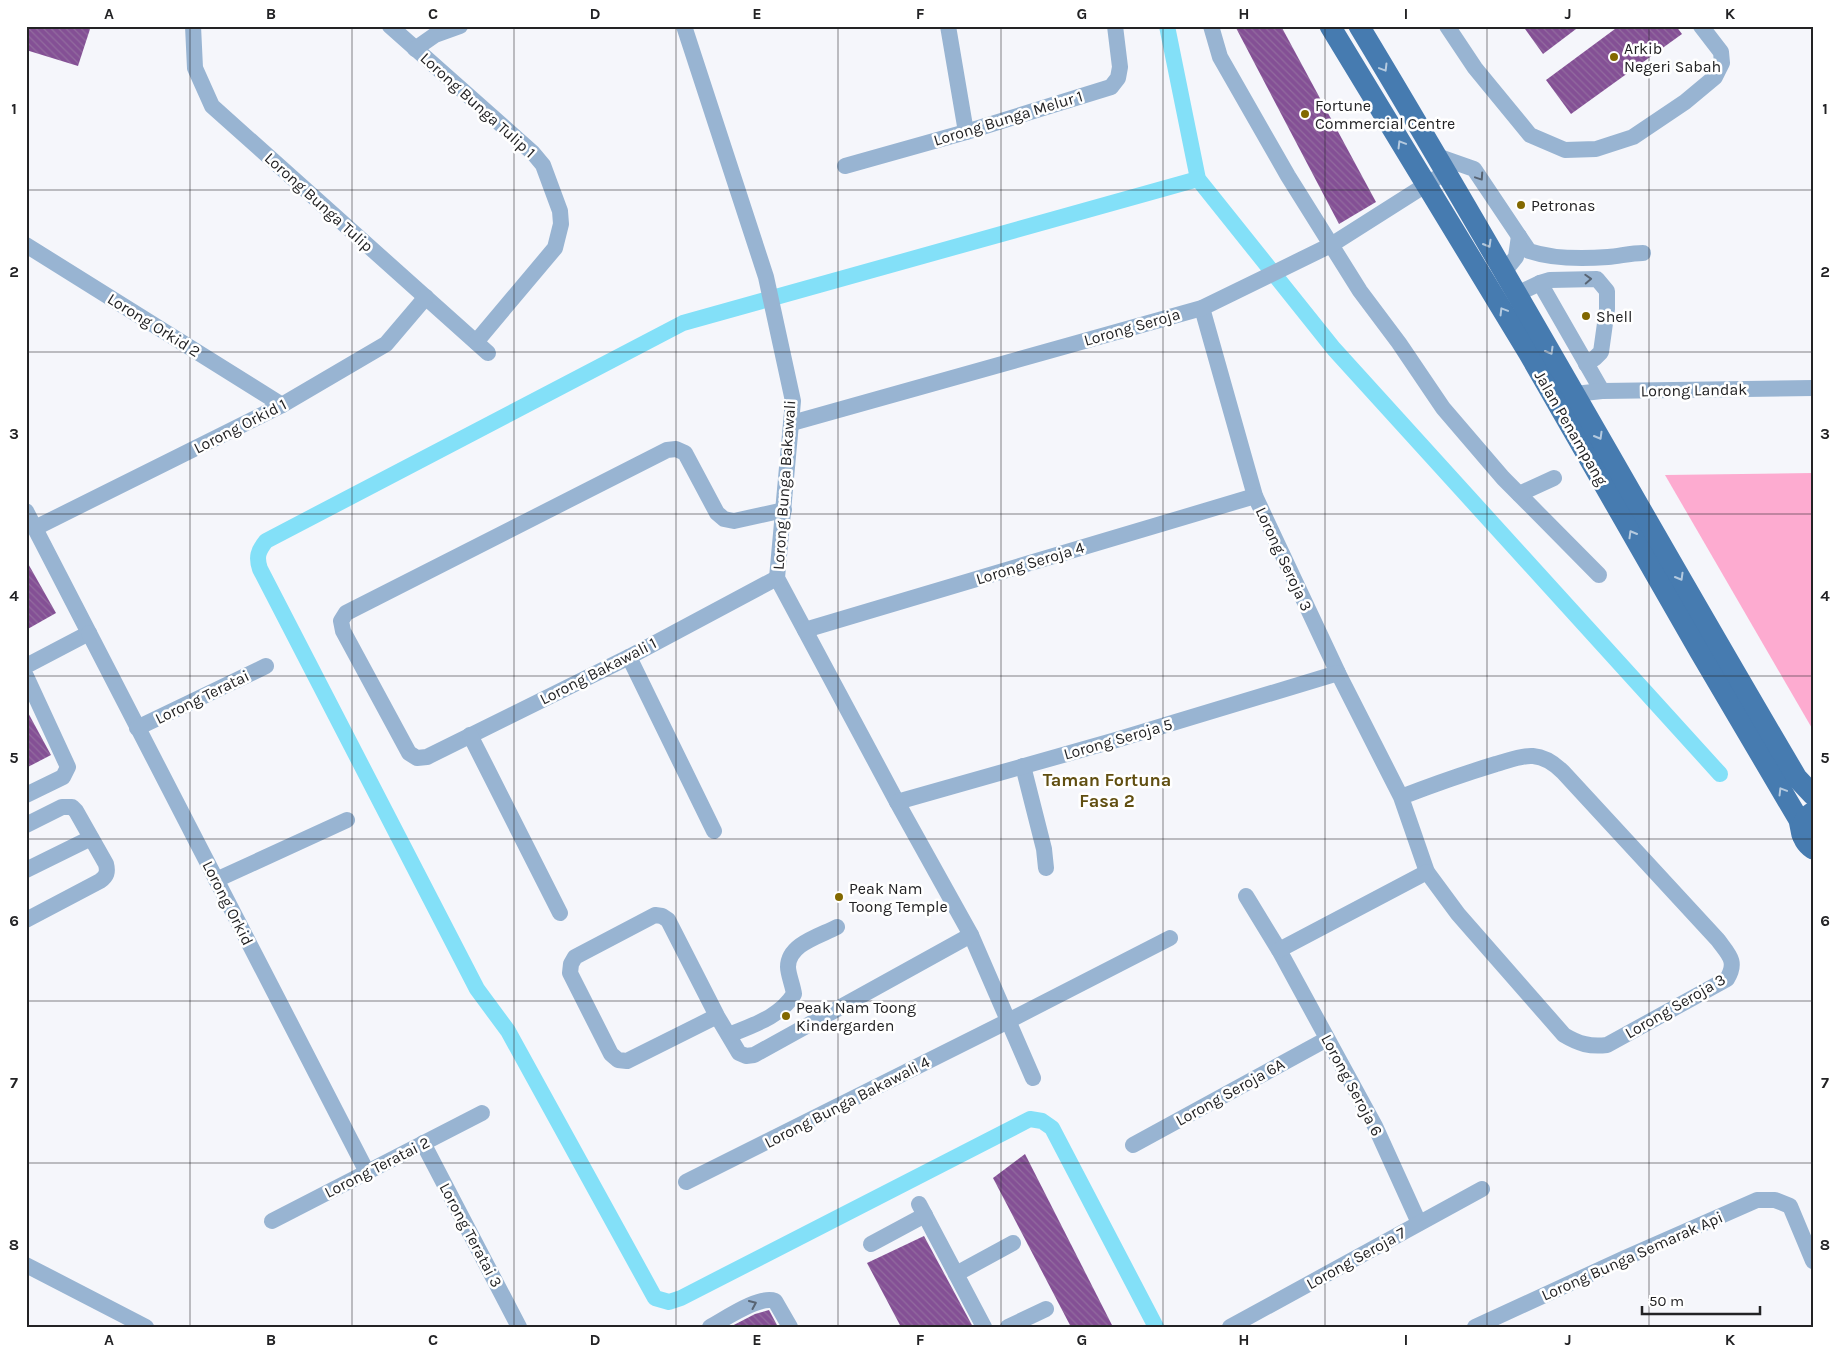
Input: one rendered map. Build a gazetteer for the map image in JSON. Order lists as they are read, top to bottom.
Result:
{
  "streets": {
    "main road": ["Jalan Penampang"],
    "street": [
      "Lorong Bunga Tulip 1",
      "Lorong Bunga Melur 1",
      "Lorong Bunga Tulip",
      "Lorong Orkid 2",
      "Lorong Seroja",
      "Lorong Landak",
      "Lorong Orkid 1",
      "Lorong Bunga Bakawali",
      "Lorong Seroja 3",
      "Lorong Seroja 4",
      "Lorong Bakawali 1",
      "Lorong Teratai",
      "Lorong Seroja 5",
      "Lorong Orkid",
      "Lorong Seroja 6",
      "Lorong Seroja 6A",
      "Lorong Bunga Bakawali 4",
      "Lorong Teratai 2",
      "Lorong Teratai 3",
      "Lorong Bunga Semarak Api",
      "Lorong Seroja 7"
    ]
  },
  "crossings": [
    ["Lorong Bunga Tulip 1", "Lorong Bunga Tulip"],
    ["Lorong Bunga Tulip", "Lorong Orkid 1"],
    ["Lorong Orkid 2", "Lorong Orkid 1"],
    ["Lorong Seroja", "Jalan Penampang"],
    ["Lorong Seroja", "Lorong Bunga Bakawali"],
    ["Lorong Seroja", "Lorong Seroja 3"],
    ["Lorong Landak", "Jalan Penampang"],
    ["Lorong Orkid 1", "Lorong Orkid"],
    ["Lorong Bunga Bakawali", "Lorong Seroja 4"],
    ["Lorong Bunga Bakawali", "Lorong Bakawali 1"],
    ["Lorong Bunga Bakawali", "Lorong Seroja 5"],
    ["Lorong Bunga Bakawali", "Lorong Bunga Bakawali 4"],
    ["Lorong Seroja 3", "Lorong Seroja 4"],
    ["Lorong Seroja 3", "Lorong Seroja 5"],
    ["Lorong Teratai", "Lorong Orkid"],
    ["Lorong Orkid", "Lorong Teratai 2"],
    ["Lorong Seroja 6", "Lorong Seroja 6A"],
    ["Lorong Seroja 6", "Lorong Seroja 7"],
    ["Lorong Teratai 2", "Lorong Teratai 3"]
  ],
  "districts": ["Taman Fortuna Fasa 2"],
  "places": [
    "Arkib Negeri Sabah",
    "Fortune Commercial Centre",
    "Petronas",
    "Shell",
    "Peak Nam Toong Temple",
    "Peak Nam Toong Kindergarden"
  ],
  "scale_bar": "50 m",
  "grid": {
    "columns": [
      "A",
      "B",
      "C",
      "D",
      "E",
      "F",
      "G",
      "H",
      "I",
      "J",
      "K"
    ],
    "rows": [
      "1",
      "2",
      "3",
      "4",
      "5",
      "6",
      "7",
      "8"
    ]
  }
}
